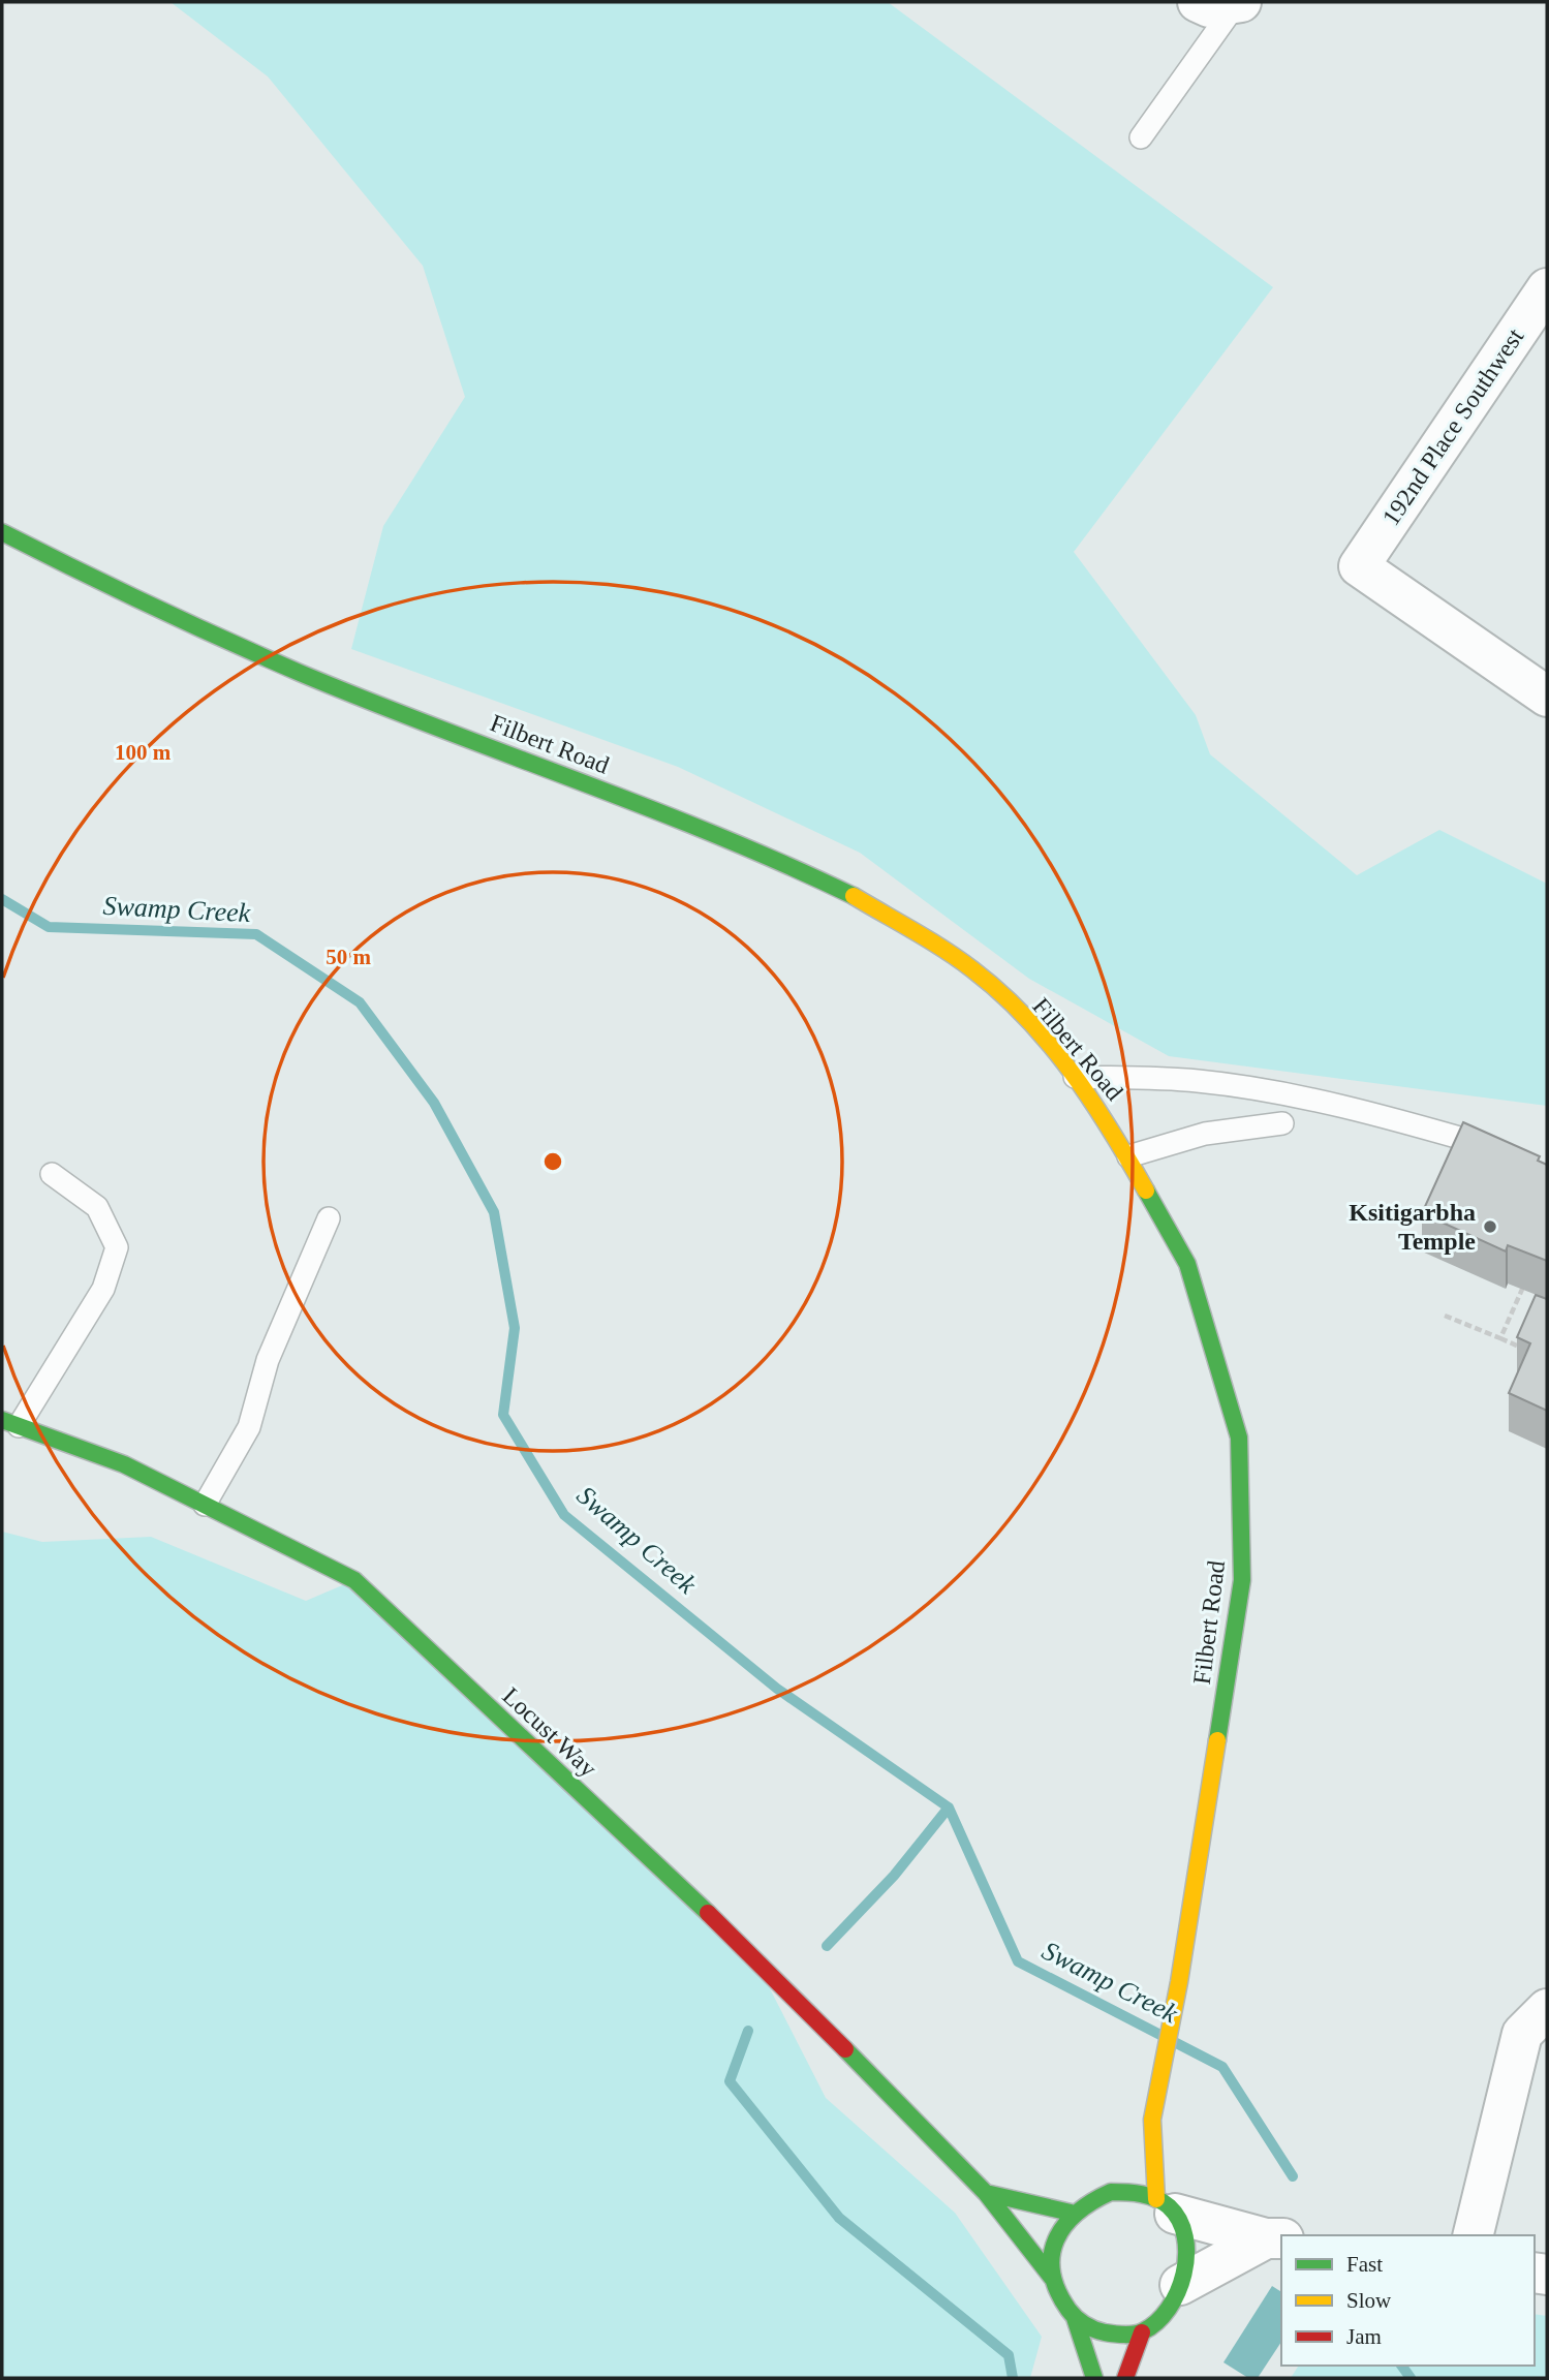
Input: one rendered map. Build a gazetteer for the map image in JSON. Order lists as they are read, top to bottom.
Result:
{
  "streets": {
    "main road": ["Filbert Road", "Locust Way"],
    "street": ["192nd Place Southwest"]
  },
  "crossings": [
    ["Filbert Road", "Locust Way"]
  ],
  "water": ["Swamp Creek"],
  "places": ["Ksitigarbha Temple"],
  "legend": ["Fast", "Slow", "Jam"],
  "rings": ["100 m", "50 m"]
}
